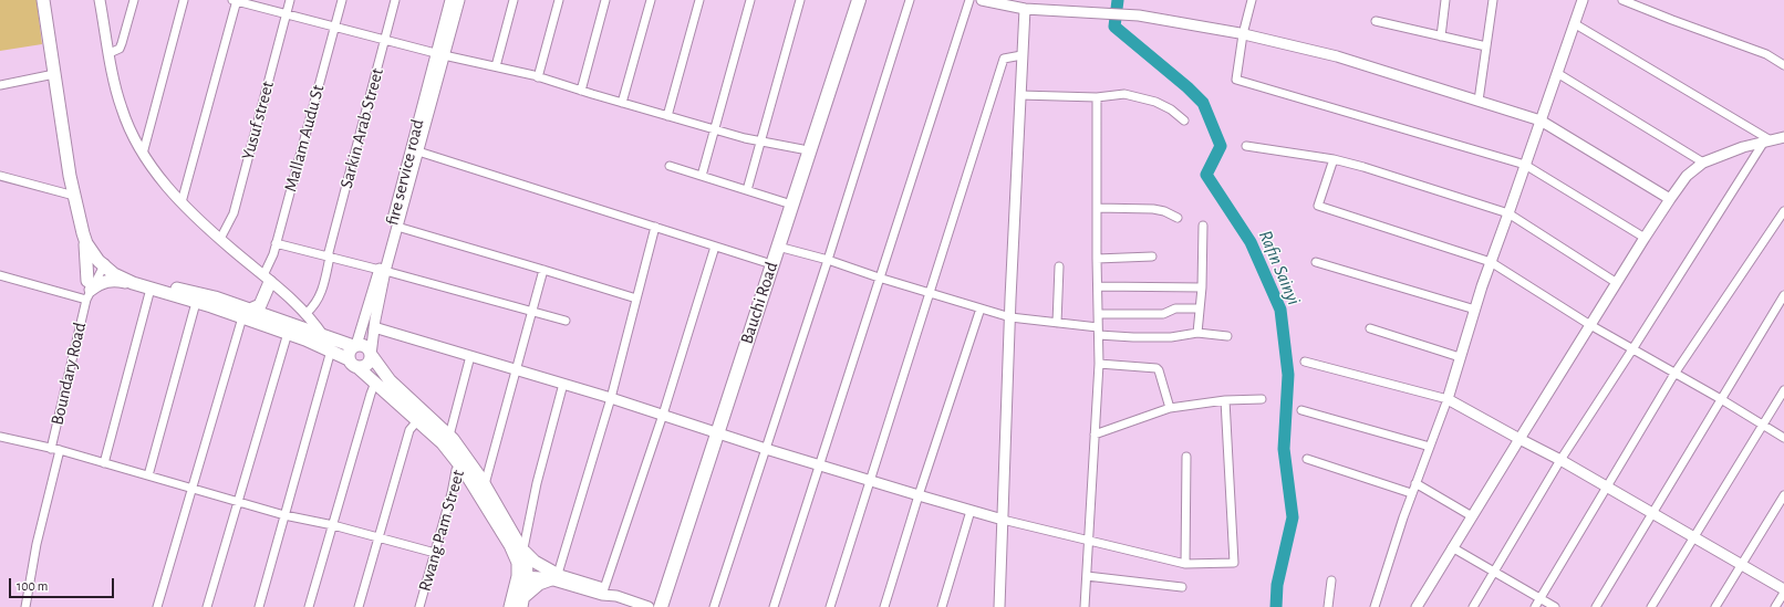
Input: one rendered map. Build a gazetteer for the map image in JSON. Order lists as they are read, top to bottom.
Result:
{
  "streets": {
    "highway": ["Bauchi Road"],
    "street": [
      "Yusuf street",
      "Sarkin Arab Street",
      "Mallam Audu St",
      "fire service road",
      "Boundary Road",
      "Rwang Pam Street"
    ]
  },
  "water": ["Rafin Sainyi"],
  "scale_bar": "100 m"
}
